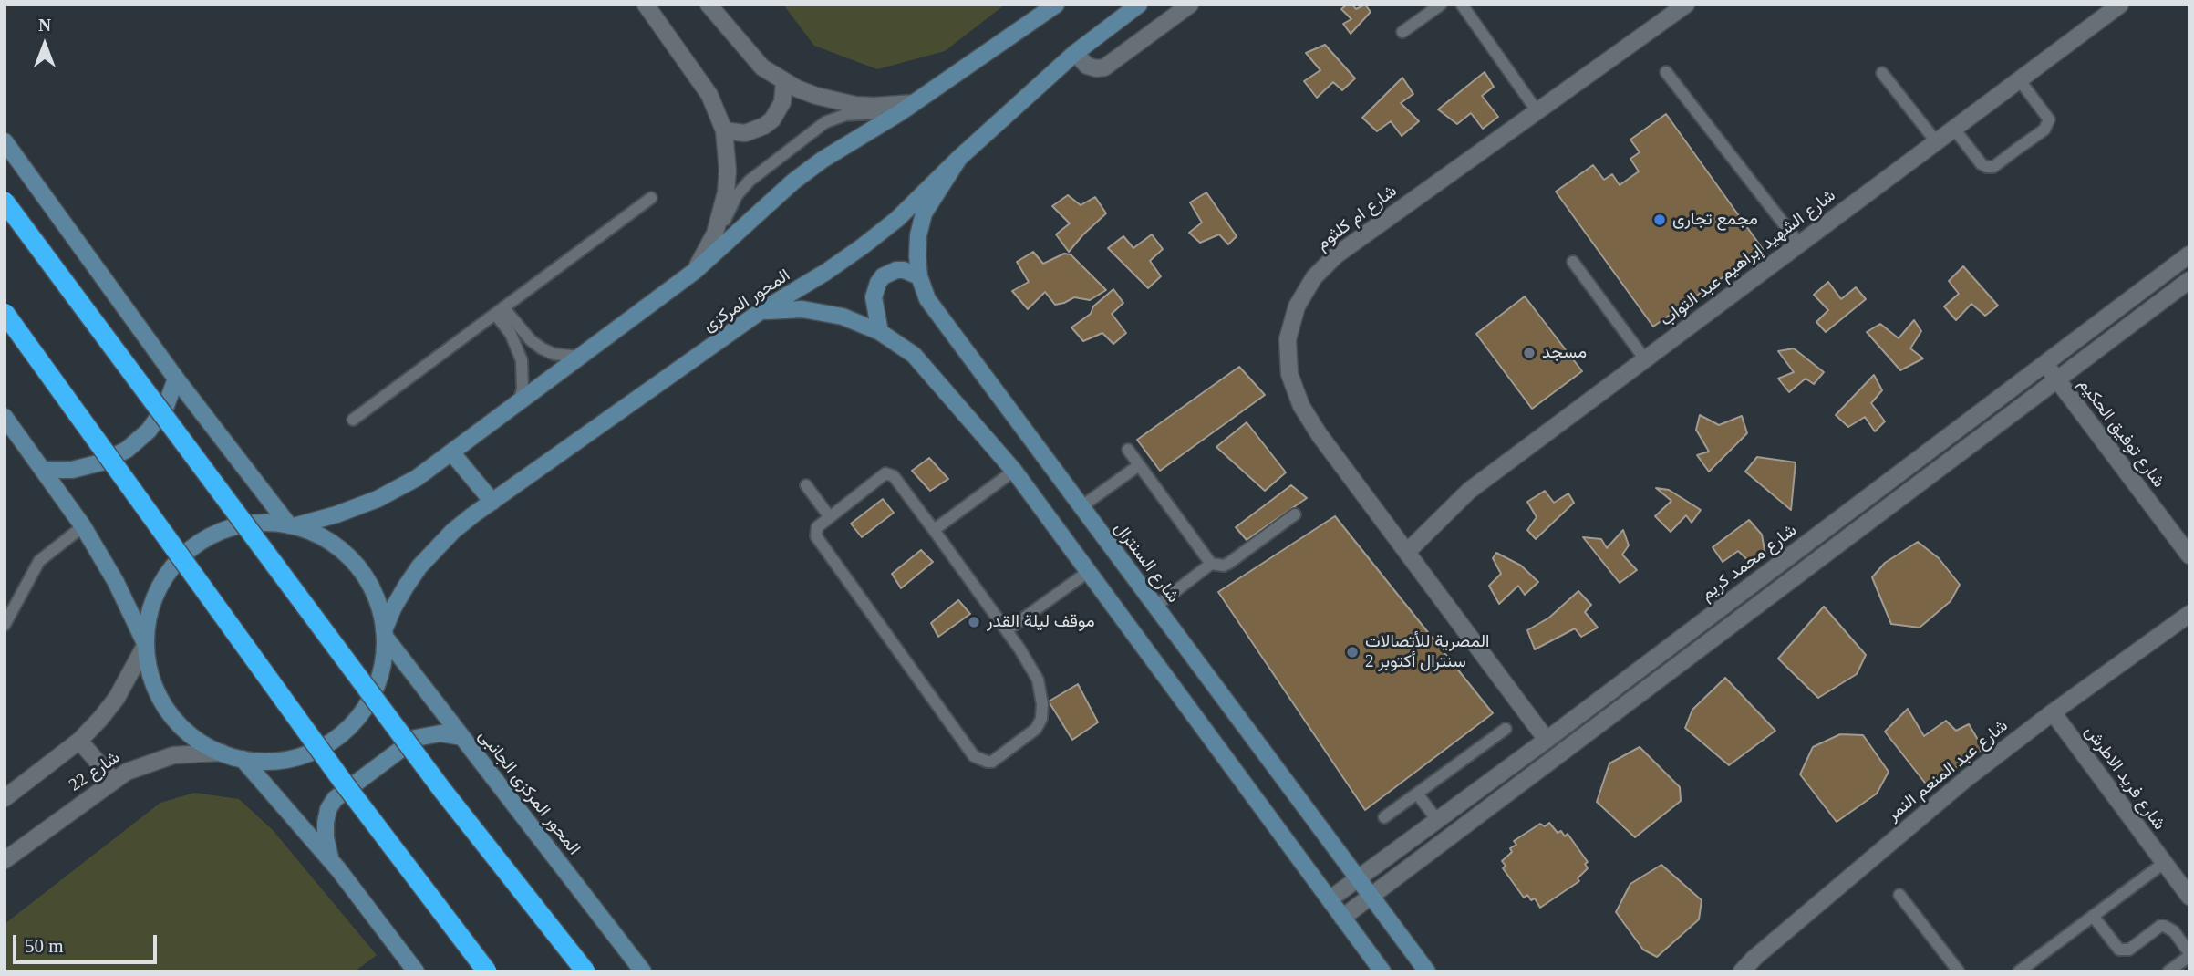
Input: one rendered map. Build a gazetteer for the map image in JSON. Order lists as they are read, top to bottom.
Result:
{
  "streets": {
    "main road": ["المحور المركزى", "شارع السنترال", "المحور المركزى الجانبى"],
    "street": [
      "شارع ام كلثوم",
      "شارع الشهيد إبراهيم عبد التواب",
      "شارع توفيق الحكيم",
      "شارع محمد كريم",
      "شارع عبد المنعم النمر",
      "شارع 22",
      "شارع فريد الاطرش"
    ]
  },
  "crossings": [
    ["شارع ام كلثوم", "شارع الشهيد إبراهيم عبد التواب"],
    ["شارع ام كلثوم", "شارع محمد كريم"],
    ["المحور المركزى", "شارع السنترال"],
    ["المحور المركزى", "المحور المركزى الجانبى"],
    ["شارع توفيق الحكيم", "شارع محمد كريم"],
    ["شارع السنترال", "شارع محمد كريم"],
    ["شارع عبد المنعم النمر", "شارع فريد الاطرش"]
  ],
  "places": [
    "مجمع تجارى",
    "مسجد",
    "موقف ليلة القدر",
    "المصرية للأتصالات سنترال أكتوبر 2"
  ],
  "scale_bar": "50 m",
  "north": "top"
}
